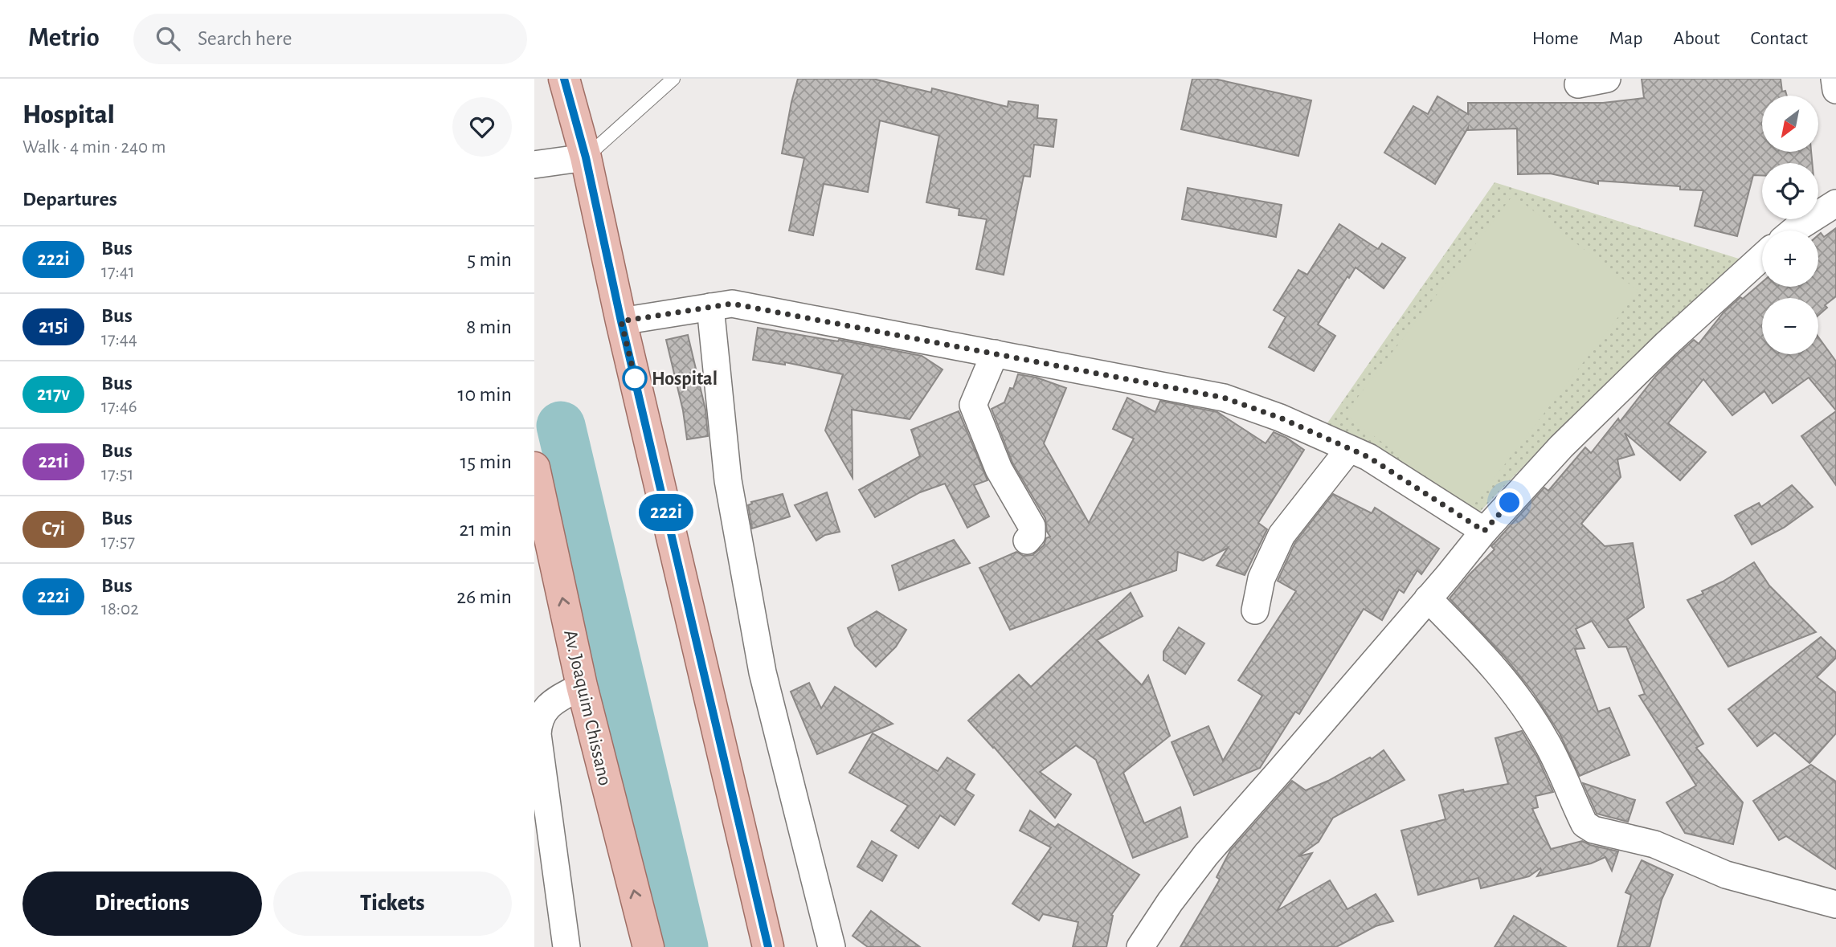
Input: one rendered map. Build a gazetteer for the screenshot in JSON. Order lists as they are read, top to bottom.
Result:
{
  "streets": {
    "main road": ["Av. Joaquim Chissano"]
  },
  "places": ["Hospital"],
  "lines": ["bus line 222i"],
  "north": "bottom left",
  "page": {
    "header": "Metrio",
    "search": "Search here",
    "nav": [
      "Home",
      "Map",
      "About",
      "Contact"
    ],
    "heading": [
      ["Hospital", "Walk · 4 min · 240 m"],
      "Departures"
    ],
    "on_map": "222i",
    "map_buttons": ["+", "−"],
    "list": [
      {
        "mark": "222i",
        "name": "Bus",
        "note": "17:41",
        "value": "5 min"
      },
      {
        "mark": "215i",
        "name": "Bus",
        "note": "17:44",
        "value": "8 min"
      },
      {
        "mark": "217v",
        "name": "Bus",
        "note": "17:46",
        "value": "10 min"
      },
      {
        "mark": "221i",
        "name": "Bus",
        "note": "17:51",
        "value": "15 min"
      },
      {
        "mark": "C7i",
        "name": "Bus",
        "note": "17:57",
        "value": "21 min"
      },
      {
        "mark": "222i",
        "name": "Bus",
        "note": "18:02",
        "value": "26 min"
      }
    ],
    "buttons": ["Directions", "Tickets"]
  }
}
